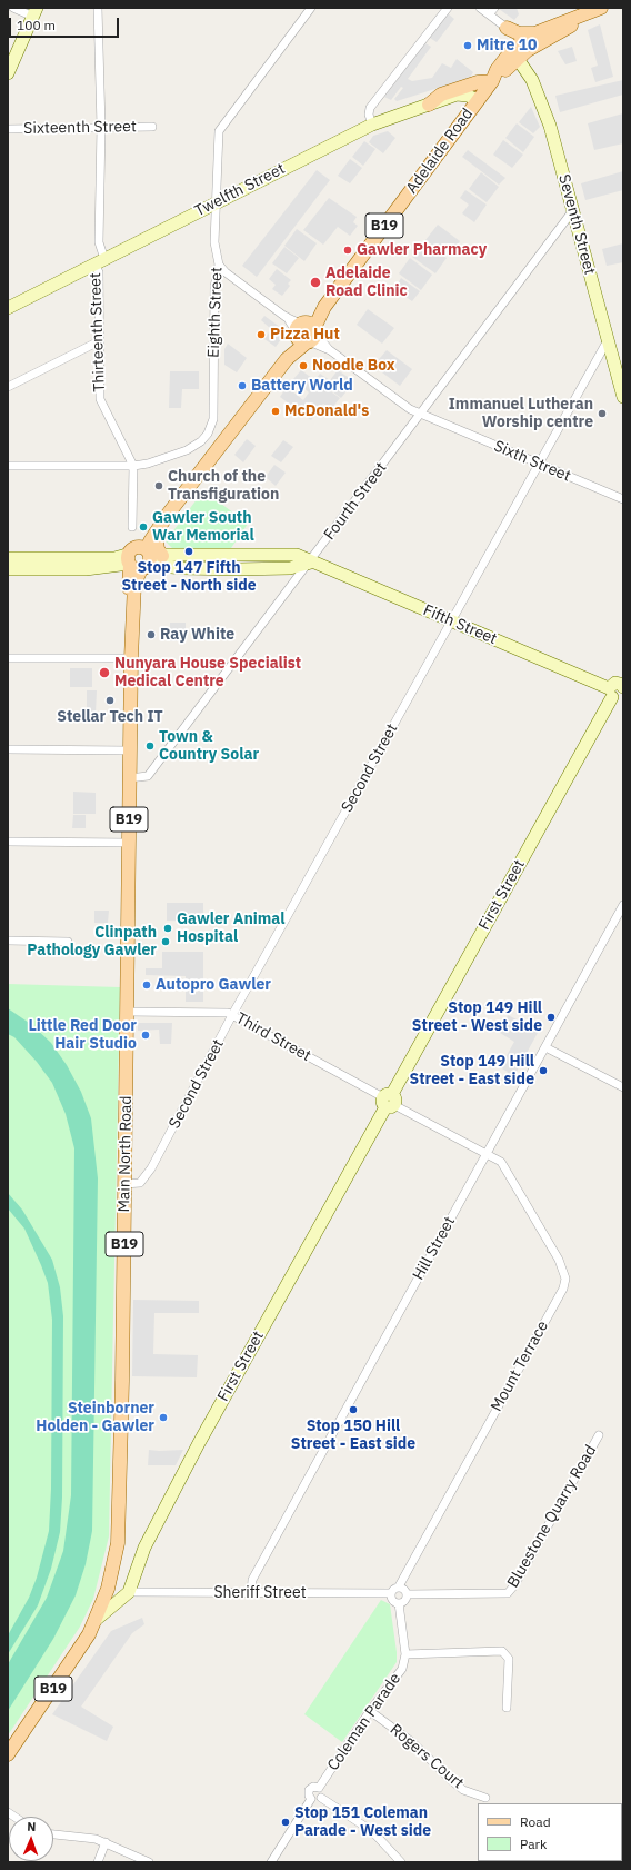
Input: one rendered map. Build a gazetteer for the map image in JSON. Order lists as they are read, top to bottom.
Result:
{
  "streets": {
    "main road": ["Adelaide Road", "B19", "Main North Road"],
    "street": [
      "Sixteenth Street",
      "Twelfth Street",
      "Seventh Street",
      "Eighth Street",
      "Thirteenth Street",
      "Sixth Street",
      "Fourth Street",
      "Fifth Street",
      "Second Street",
      "First Street",
      "Third Street",
      "Hill Street",
      "Mount Terrace",
      "Bluestone Quarry Road",
      "Sheriff Street",
      "Coleman Parade",
      "Rogers Court"
    ]
  },
  "crossings": [
    ["Sixteenth Street", "Thirteenth Street"],
    ["Adelaide Road", "Twelfth Street"],
    ["Adelaide Road", "Seventh Street"],
    ["Adelaide Road", "B19"],
    ["Adelaide Road", "Sixth Street"],
    ["Twelfth Street", "Eighth Street"],
    ["Twelfth Street", "Thirteenth Street"],
    ["Seventh Street", "Fourth Street"],
    ["Seventh Street", "Second Street"],
    ["B19", "Main North Road"],
    ["Eighth Street", "Thirteenth Street"],
    ["Sixth Street", "Fourth Street"],
    ["Sixth Street", "Second Street"],
    ["Fourth Street", "Fifth Street"],
    ["Fourth Street", "Main North Road"],
    ["Fifth Street", "Second Street"],
    ["Fifth Street", "First Street"],
    ["Second Street", "Third Street"],
    ["Second Street", "Main North Road"],
    ["First Street", "Third Street"],
    ["First Street", "Sheriff Street"],
    ["Third Street", "Main North Road"],
    ["Third Street", "Hill Street"],
    ["Third Street", "Mount Terrace"],
    ["Hill Street", "Mount Terrace"],
    ["Hill Street", "Sheriff Street"],
    ["Mount Terrace", "Bluestone Quarry Road"],
    ["Mount Terrace", "Sheriff Street"],
    ["Mount Terrace", "Coleman Parade"],
    ["Bluestone Quarry Road", "Sheriff Street"],
    ["Bluestone Quarry Road", "Coleman Parade"],
    ["Sheriff Street", "Coleman Parade"],
    ["Coleman Parade", "Rogers Court"]
  ],
  "places": [
    "Mitre 10",
    "Gawler Pharmacy",
    "Adelaide Road Clinic",
    "Pizza Hut",
    "Noodle Box",
    "Battery World",
    "McDonald's",
    "Immanuel Lutheran Worship centre",
    "Church of the Transfiguration",
    "Gawler South War Memorial",
    "Stop 147 Fifth Street - North side",
    "Ray White",
    "Nunyara House Specialist Medical Centre",
    "Stellar Tech IT",
    "Town & Country Solar",
    "Gawler Animal Hospital",
    "Clinpath Pathology Gawler",
    "Autopro Gawler",
    "Stop 149 Hill Street - West side",
    "Little Red Door Hair Studio",
    "Stop 149 Hill Street - East side",
    "Stop 150 Hill Street - East side",
    "Steinborner Holden - Gawler",
    "Stop 151 Coleman Parade - West side"
  ],
  "legend": ["Road", "Park"],
  "scale_bar": "100 m",
  "north": "top"
}
